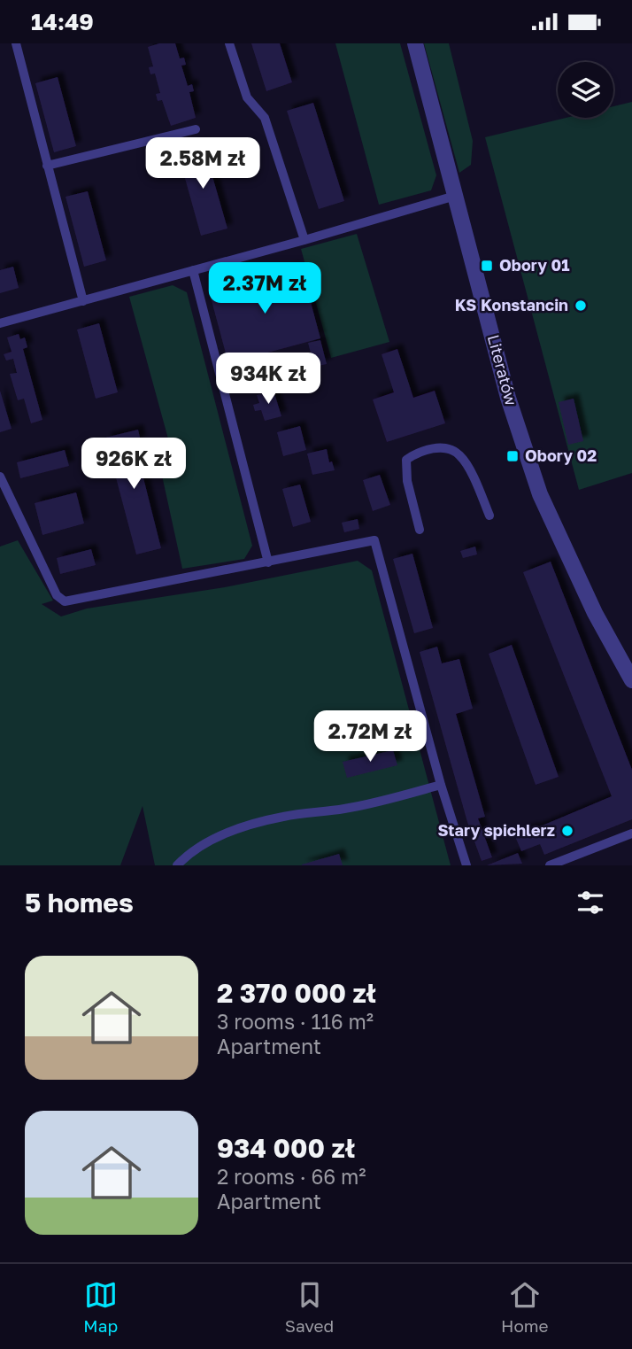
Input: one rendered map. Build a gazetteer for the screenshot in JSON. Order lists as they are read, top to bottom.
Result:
{
  "streets": {
    "street": ["Literatów"]
  },
  "places": {
    "transit": ["Obory 01", "Obory 02"],
    "other": ["KS Konstancin", "Stary spichlerz"]
  },
  "page": {
    "status": "14:49",
    "price": [
      "2.58M zł",
      "2.37M zł",
      "934K zł",
      "926K zł",
      "2.72M zł"
    ],
    "heading": "5 homes",
    "list": [
      {
        "name": "2 370 000 zł",
        "note": "3 rooms · 116 m² · Apartment"
      },
      {
        "name": "934 000 zł",
        "note": "2 rooms · 66 m² · Apartment"
      }
    ],
    "tabs": ["Map", "Saved", "Home"]
  }
}
